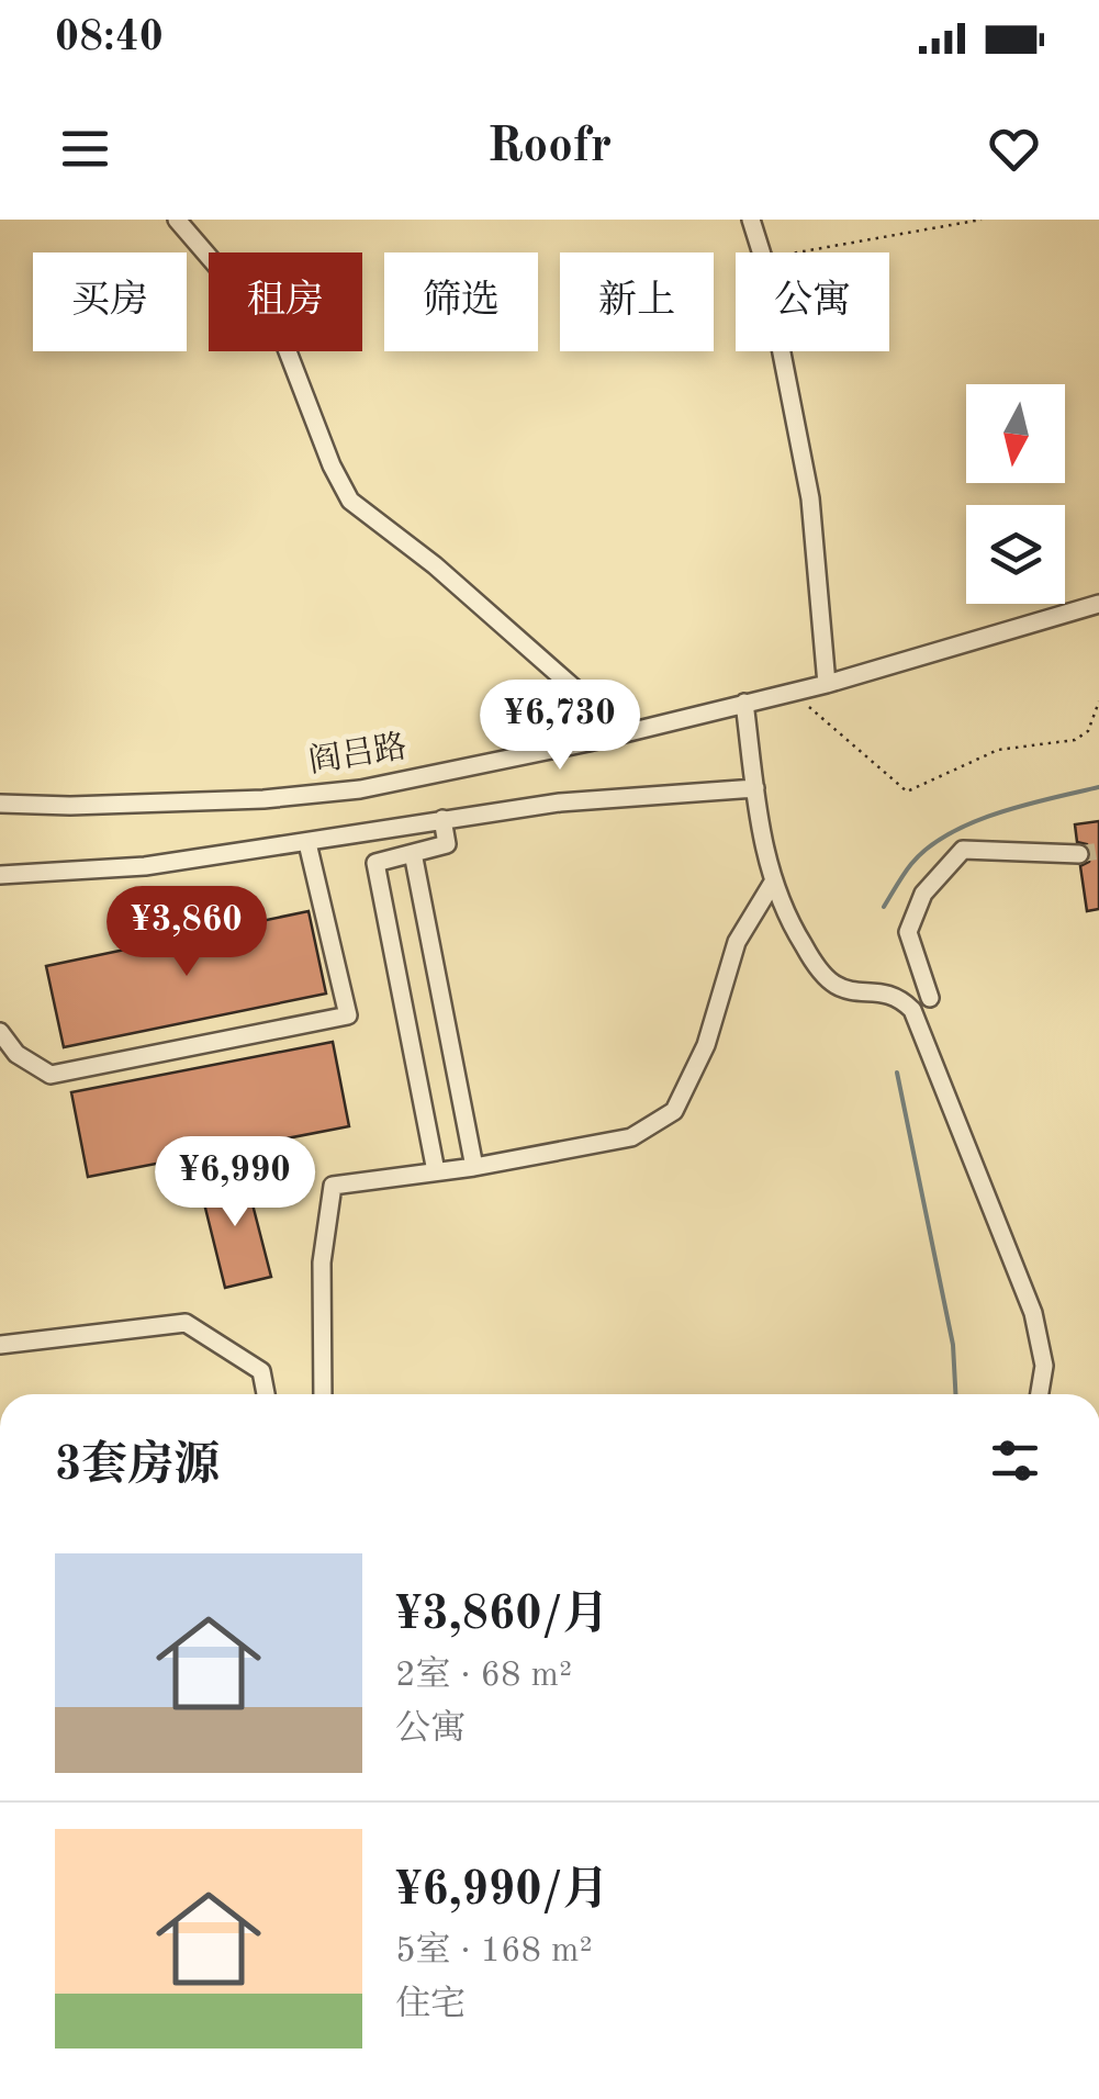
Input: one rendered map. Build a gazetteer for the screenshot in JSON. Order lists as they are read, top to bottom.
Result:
{
  "streets": {
    "street": ["阎吕路"]
  },
  "north": "bottom",
  "page": {
    "status": "08:40",
    "header": "Roofr",
    "chip": [
      "买房",
      "租房",
      "筛选",
      "新上",
      "公寓"
    ],
    "price": ["¥6,730", "¥3,860", "¥6,990"],
    "heading": "3套房源",
    "list": [
      {
        "name": "¥3,860/月",
        "note": "2室 · 68 m² · 公寓"
      },
      {
        "name": "¥6,990/月",
        "note": "5室 · 168 m² · 住宅"
      }
    ]
  }
}
